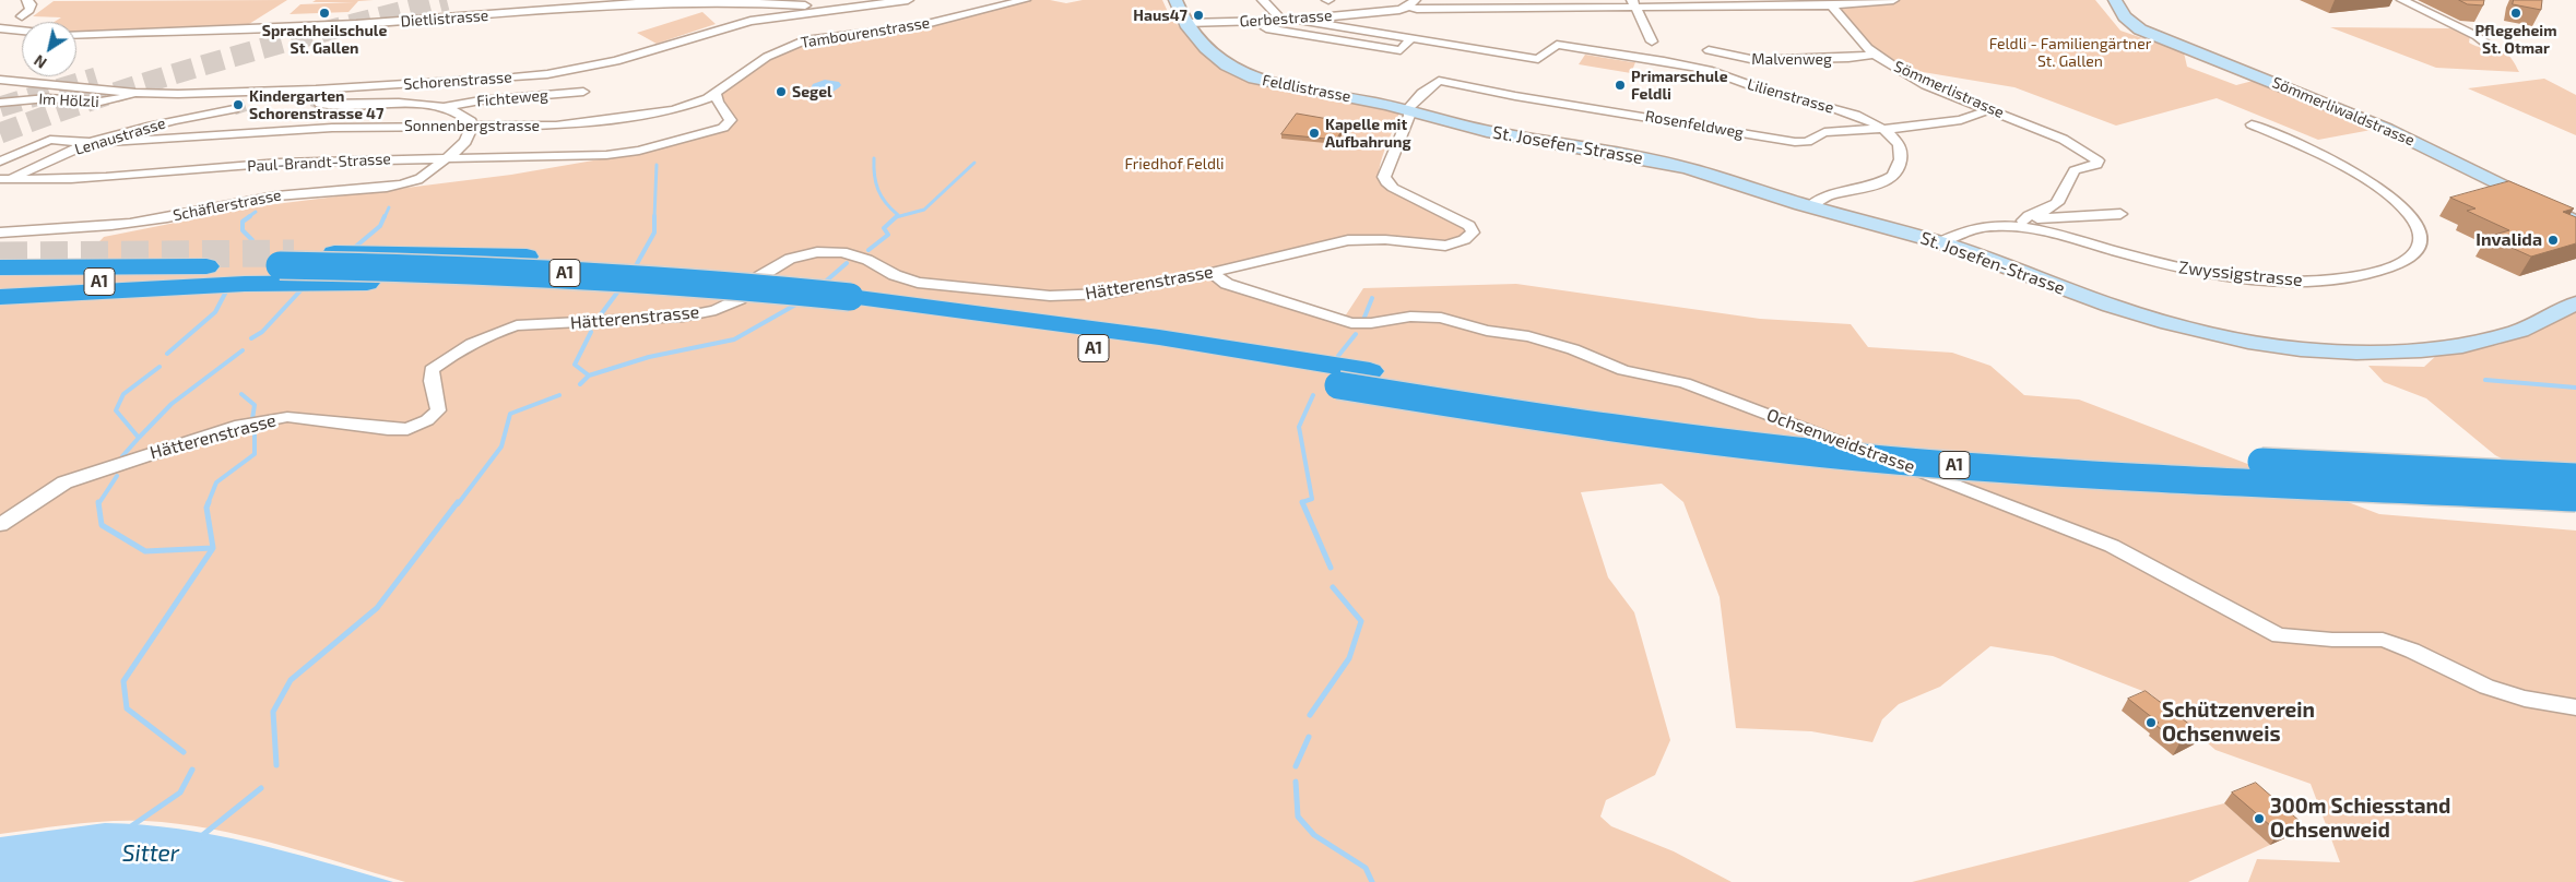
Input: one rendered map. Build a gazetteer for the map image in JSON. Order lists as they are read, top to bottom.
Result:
{
  "streets": {
    "highway": ["A1"],
    "street": [
      "Dietlistrasse",
      "Gerbestrasse",
      "Tambourenstrasse",
      "Malvenweg",
      "Schorenstrasse",
      "Feldlistrasse",
      "Sömmerlistrasse",
      "Lilienstrasse",
      "Fichteweg",
      "Im Hölzli",
      "Sömmerliwaldstrasse",
      "Rosenfeldweg",
      "Sonnenbergstrasse",
      "Lenaustrasse",
      "St. Josefen-Strasse",
      "Paul-Brandt-Strasse",
      "Schäflerstrasse",
      "Zwyssigstrasse",
      "Hätterenstrasse",
      "Ochsenweidstrasse"
    ]
  },
  "crossings": [
    ["Dietlistrasse", "Schorenstrasse"],
    ["Gerbestrasse", "Feldlistrasse"],
    ["Gerbestrasse", "Sömmerlistrasse"],
    ["Gerbestrasse", "Lilienstrasse"],
    ["Tambourenstrasse", "Sonnenbergstrasse"],
    ["Tambourenstrasse", "Paul-Brandt-Strasse"],
    ["Malvenweg", "Sömmerlistrasse"],
    ["Feldlistrasse", "Rosenfeldweg"],
    ["Feldlistrasse", "St. Josefen-Strasse"],
    ["Feldlistrasse", "Hätterenstrasse"],
    ["Sömmerlistrasse", "Rosenfeldweg"],
    ["Sömmerlistrasse", "Zwyssigstrasse"],
    ["Lilienstrasse", "Rosenfeldweg"],
    ["Lilienstrasse", "St. Josefen-Strasse"],
    ["Rosenfeldweg", "St. Josefen-Strasse"],
    ["Rosenfeldweg", "Hätterenstrasse"],
    ["Sonnenbergstrasse", "Lenaustrasse"],
    ["Sonnenbergstrasse", "Paul-Brandt-Strasse"],
    ["Sonnenbergstrasse", "Schäflerstrasse"],
    ["Lenaustrasse", "Paul-Brandt-Strasse"],
    ["St. Josefen-Strasse", "Zwyssigstrasse"],
    ["St. Josefen-Strasse", "Hätterenstrasse"],
    ["Paul-Brandt-Strasse", "Schäflerstrasse"],
    ["Hätterenstrasse", "Ochsenweidstrasse"]
  ],
  "water": ["Sitter"],
  "parks": ["Feldli - Familiengärtner St. Gallen", "Friedhof Feldli"],
  "places": [
    "Sprachheilschule St. Gallen",
    "Pflegeheim St. Otmar",
    "Haus47",
    "Primarschule Feldli",
    "Segel",
    "Kindergarten Schorenstrasse 47",
    "Kapelle mit Aufbahrung",
    "Invalida",
    "Schützenverein Ochsenweis",
    "300m Schiesstand Ochsenweid"
  ],
  "north": "bottom left"
}
